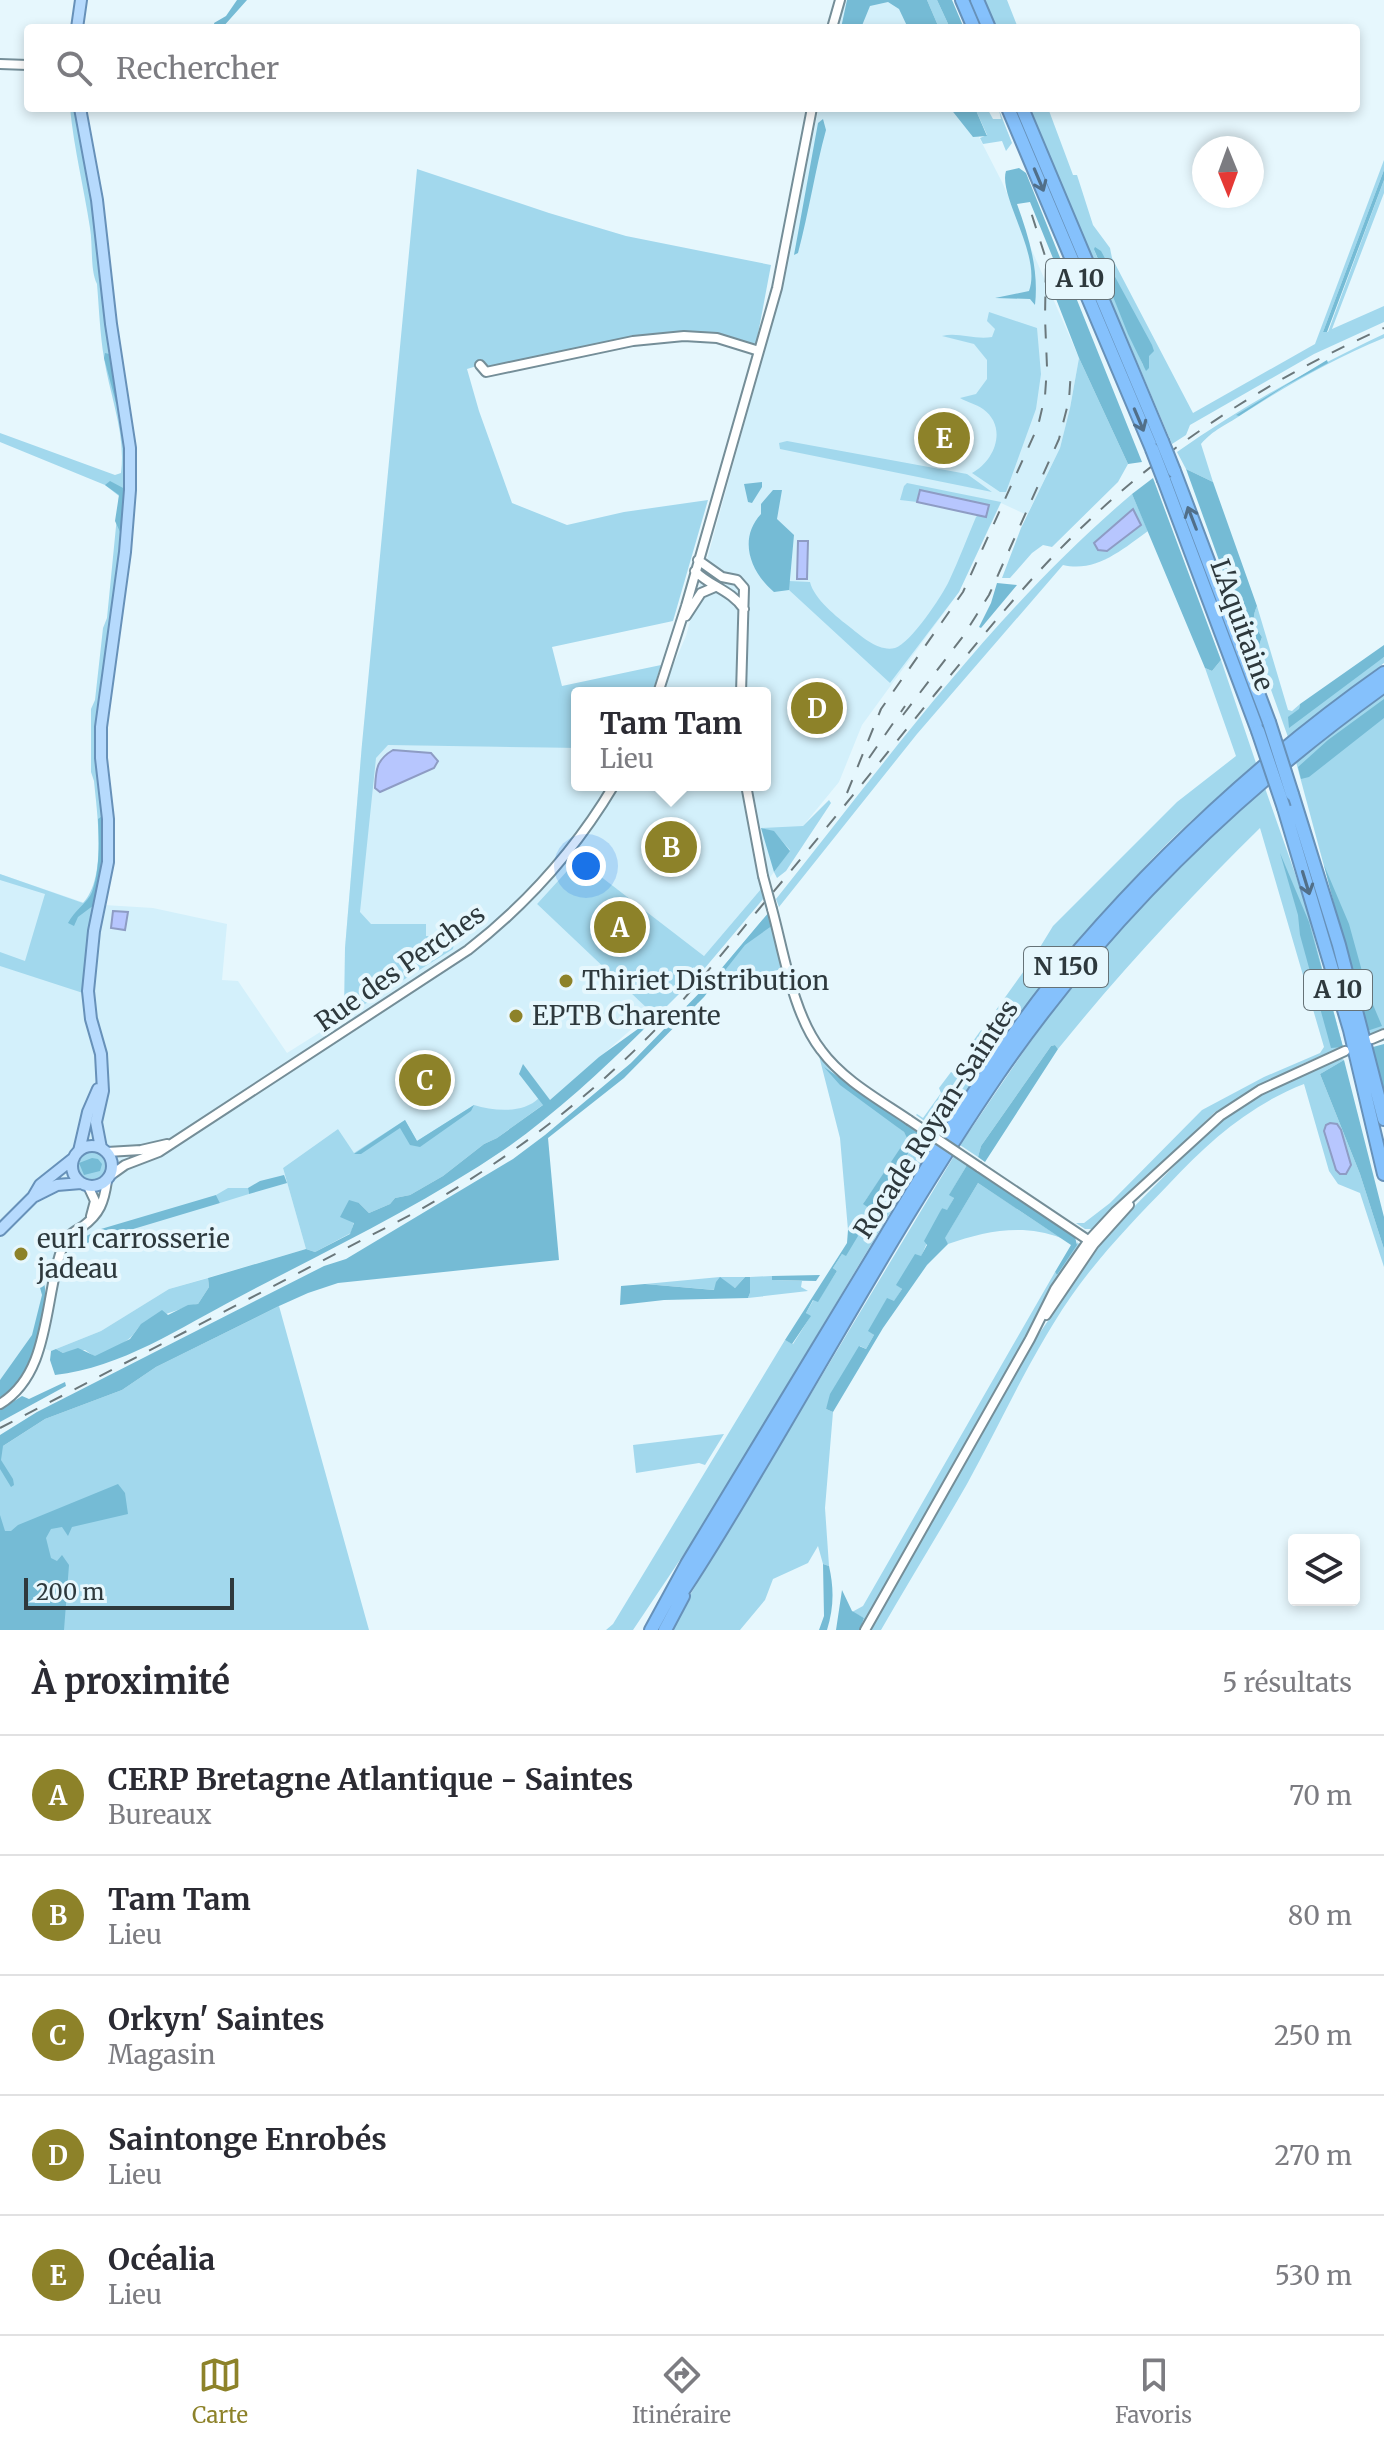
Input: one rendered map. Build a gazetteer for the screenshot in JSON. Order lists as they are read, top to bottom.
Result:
{
  "streets": {
    "highway": [
      "A 10",
      "L'Aquitaine",
      "N 150",
      "Rocade Royan-Saintes"
    ],
    "street": ["Rue des Perches"]
  },
  "places": ["Thiriet Distribution", "EPTB Charente", "eurl carrosserie jadeau"],
  "scale_bar": "200 m",
  "north": "bottom",
  "page": {
    "search": "Rechercher",
    "pins": [
      "E",
      "D",
      "B",
      "A",
      "C"
    ],
    "popup": ["Tam Tam", "Lieu"],
    "scale": "200 m",
    "heading": ["À proximité", "5 résultats"],
    "list": [
      {
        "mark": "A",
        "name": "CERP Bretagne Atlantique - Saintes",
        "note": "Bureaux",
        "value": "70 m"
      },
      {
        "mark": "B",
        "name": "Tam Tam",
        "note": "Lieu",
        "value": "80 m"
      },
      {
        "mark": "C",
        "name": "Orkyn' Saintes",
        "note": "Magasin",
        "value": "250 m"
      },
      {
        "mark": "D",
        "name": "Saintonge Enrobés",
        "note": "Lieu",
        "value": "270 m"
      },
      {
        "mark": "E",
        "name": "Océalia",
        "note": "Lieu",
        "value": "530 m"
      }
    ],
    "nav": ["Carte", "Itinéraire", "Favoris"]
  }
}
